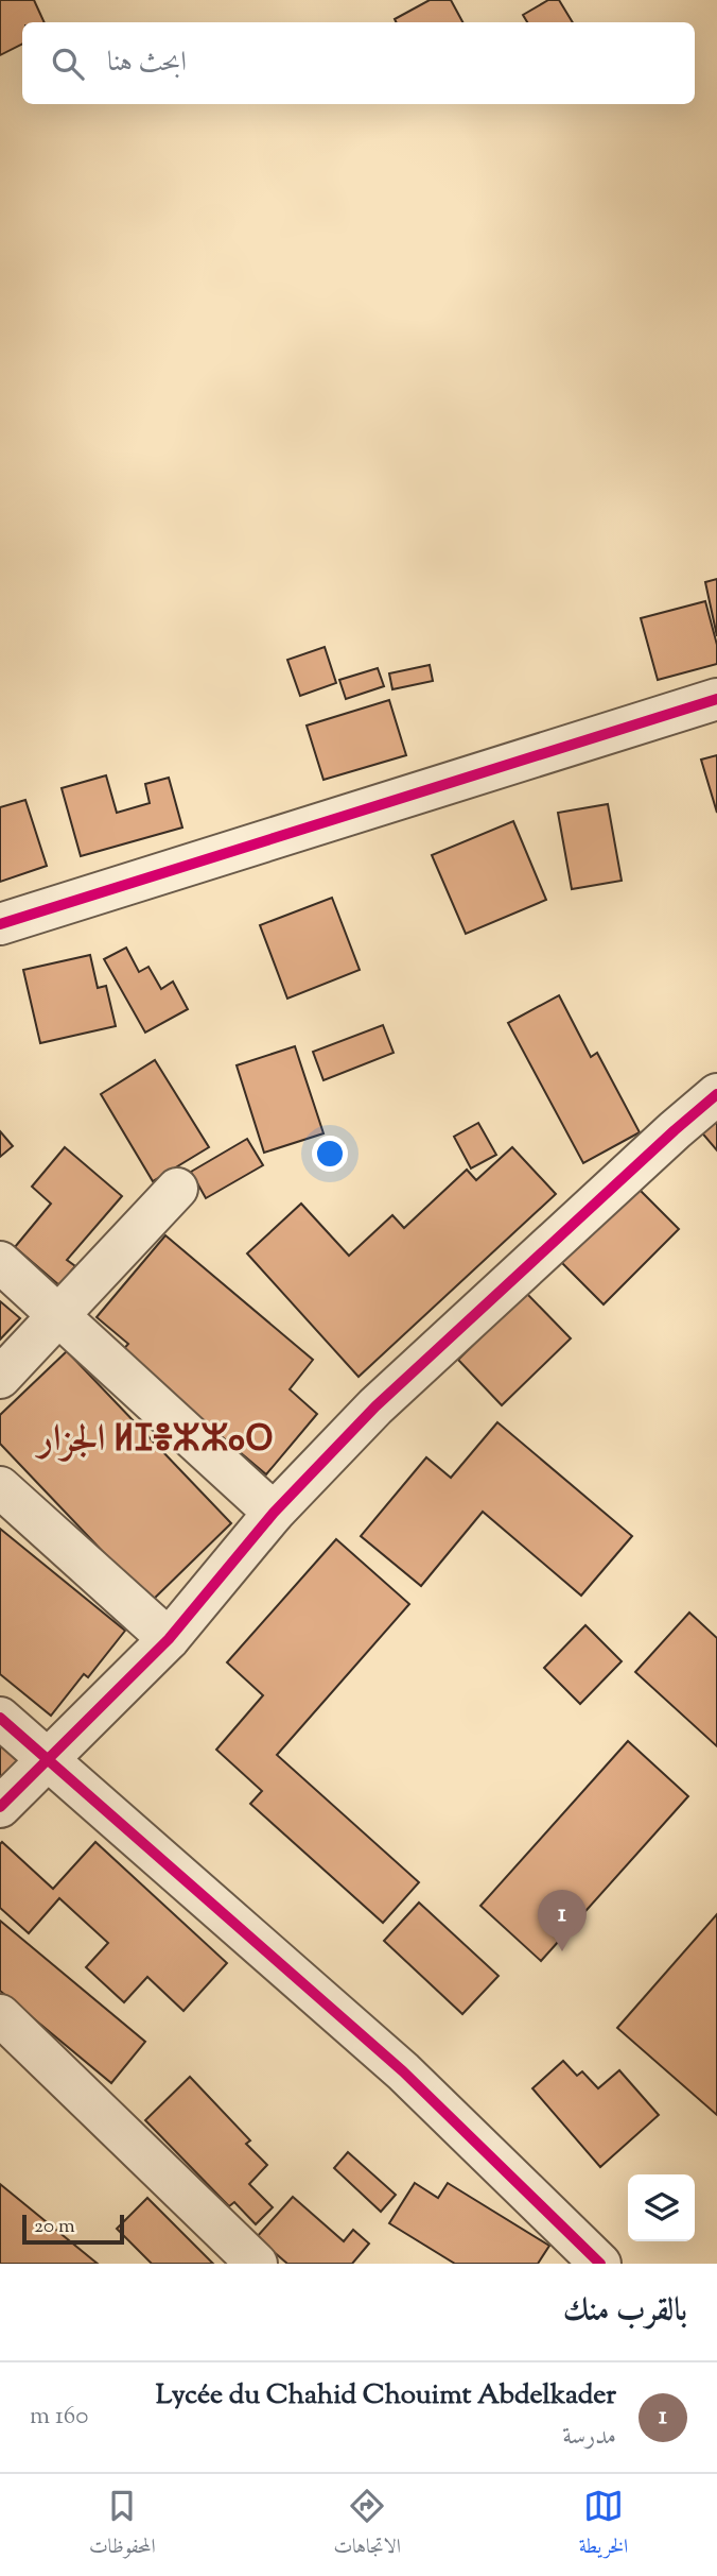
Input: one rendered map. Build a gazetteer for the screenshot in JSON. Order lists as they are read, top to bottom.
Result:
{
  "districts": ["الجزار ⵍⵊⴻⵣⵣⴰⵔ"],
  "scale_bar": "20 m",
  "page": {
    "search": "ابحث هنا",
    "pins": "1",
    "scale": "20 m",
    "heading": "بالقرب منك",
    "list": [
      {
        "mark": "1",
        "name": "Lycée du Chahid Chouimt Abdelkader",
        "note": "مدرسة",
        "value": "160 m"
      }
    ],
    "nav": ["الخريطة", "الاتجاهات", "المحفوظات"]
  }
}
